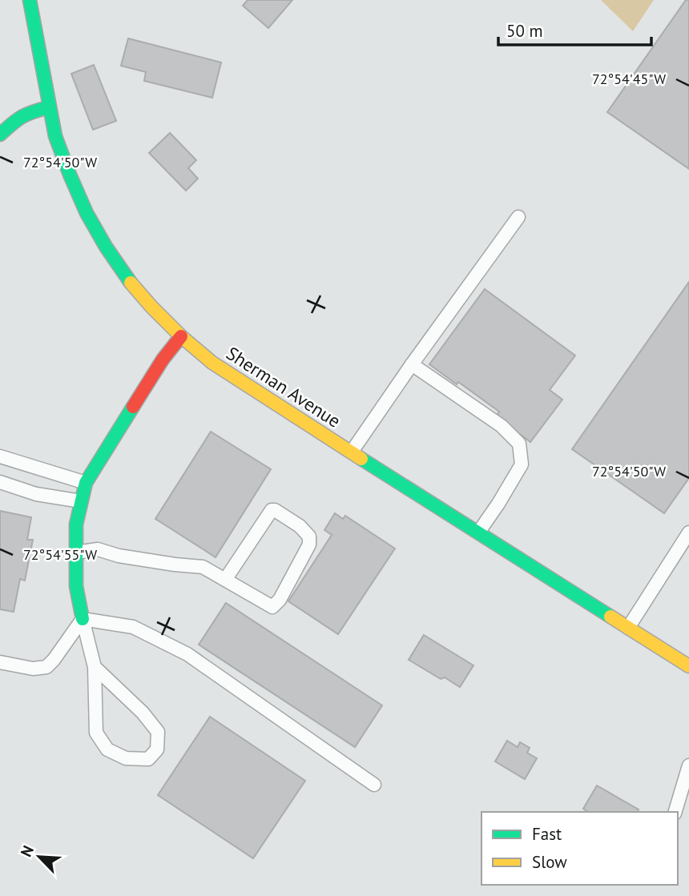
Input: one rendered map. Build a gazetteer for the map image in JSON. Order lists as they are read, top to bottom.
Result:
{
  "streets": {
    "main road": ["Sherman Avenue"]
  },
  "legend": ["Fast", "Slow"],
  "scale_bar": "50 m",
  "north": "top left",
  "coordinates": ["72°54'45\"W", "72°54'50\"W", "72°54'55\"W"]
}
